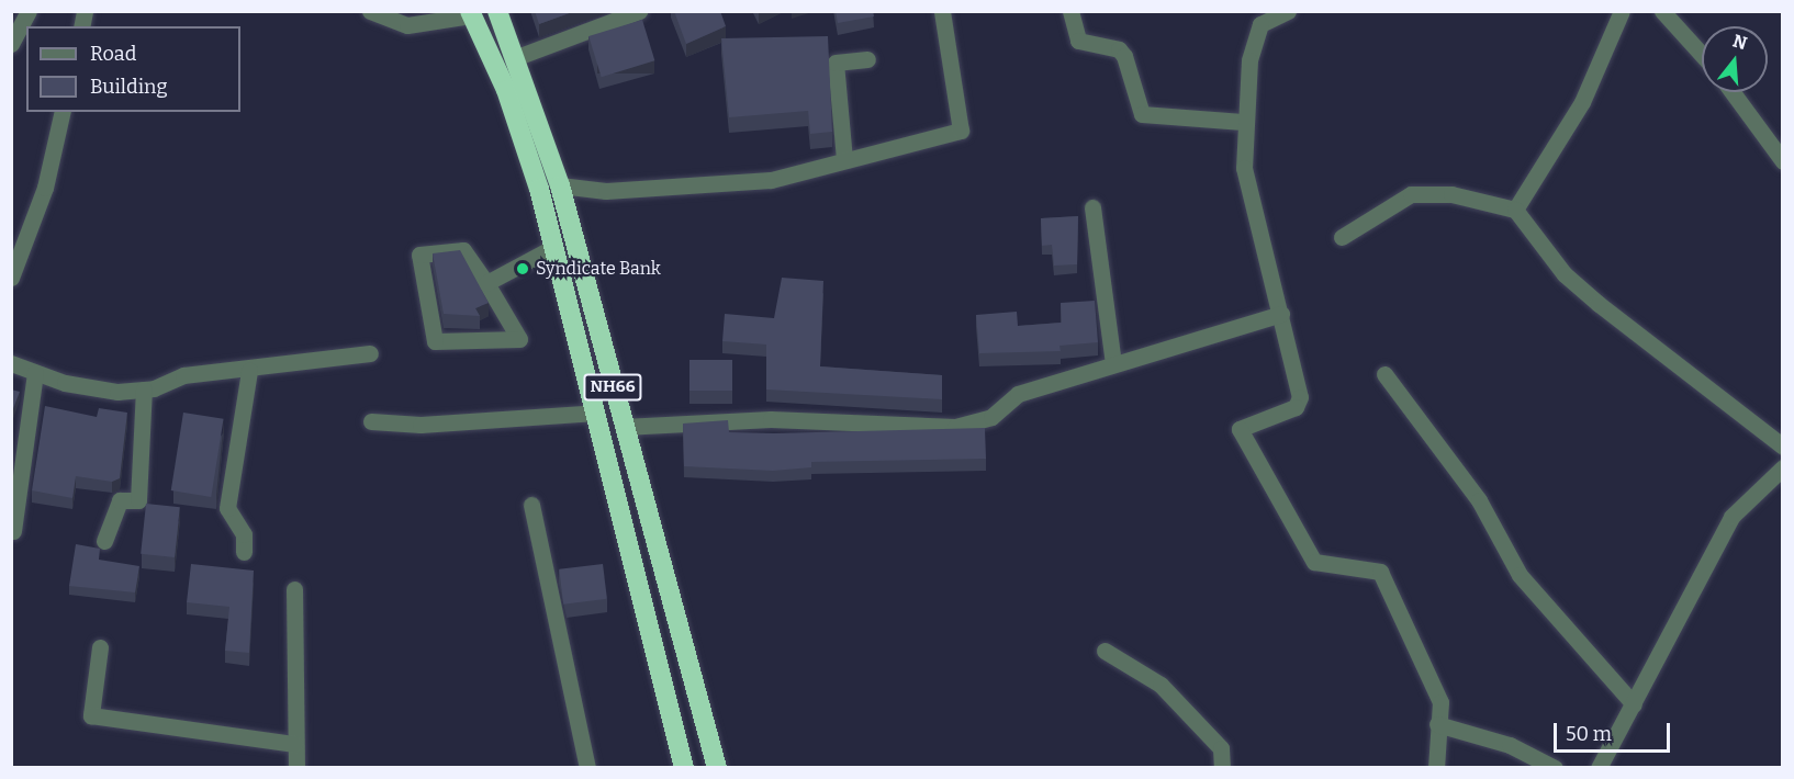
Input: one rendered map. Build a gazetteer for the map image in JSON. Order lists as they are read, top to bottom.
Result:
{
  "streets": {
    "highway": ["NH66"]
  },
  "places": ["Syndicate Bank"],
  "legend": ["Road", "Building"],
  "scale_bar": "50 m",
  "north": "top"
}
